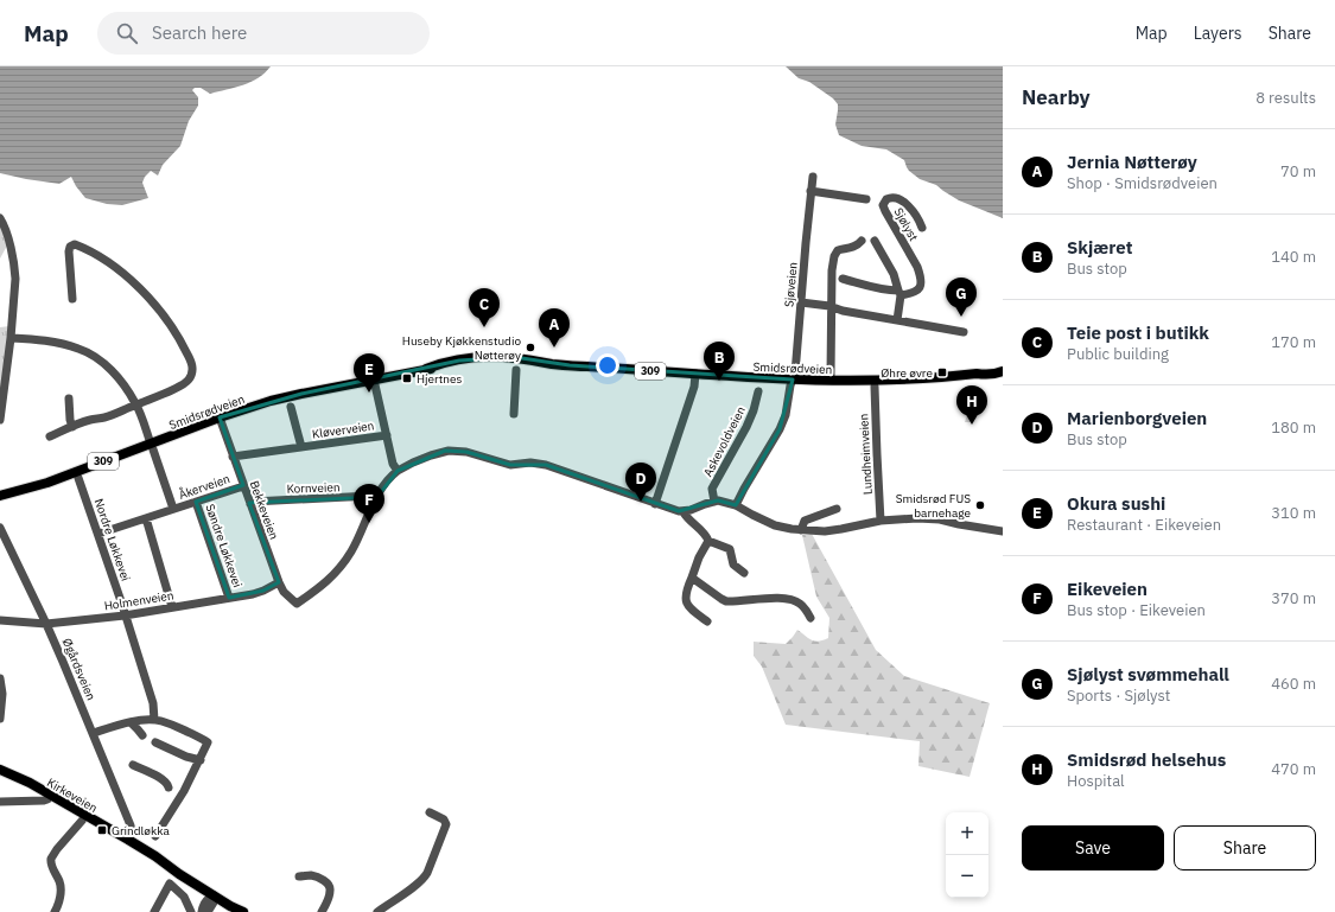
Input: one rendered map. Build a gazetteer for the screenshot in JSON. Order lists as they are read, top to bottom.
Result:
{
  "streets": {
    "main road": ["Smidsrødveien", "309", "Kirkeveien"],
    "street": [
      "Sjølyst",
      "Sjøveien",
      "Kløverveien",
      "Askevoldveien",
      "Lundheimveien",
      "Åkerveien",
      "Kornveien",
      "Bekkeveien",
      "Nordre Løkkevei",
      "Søndre Løkkevei",
      "Holmenveien",
      "Øgårdsveien"
    ]
  },
  "crossings": [
    ["Sjøveien", "Smidsrødveien"],
    ["Smidsrødveien", "Åkerveien"],
    ["Smidsrødveien", "Bekkeveien"],
    ["Kløverveien", "Bekkeveien"],
    ["Åkerveien", "Bekkeveien"],
    ["Åkerveien", "Nordre Løkkevei"],
    ["Åkerveien", "Søndre Løkkevei"],
    ["Kornveien", "Bekkeveien"],
    ["Bekkeveien", "Holmenveien"],
    ["Nordre Løkkevei", "Holmenveien"],
    ["Søndre Løkkevei", "Holmenveien"],
    ["Holmenveien", "Øgårdsveien"],
    ["Øgårdsveien", "Kirkeveien"]
  ],
  "places": {
    "other": ["Huseby Kjøkkenstudio Nøtterøy", "Smidsrød FUS barnehage"],
    "transit": ["Øhre øvre", "Hjertnes", "Grindløkka"]
  },
  "page": {
    "header": "Map",
    "search": "Search here",
    "nav": ["Map", "Layers", "Share"],
    "heading": ["Nearby", "8 results"],
    "list": [
      {
        "mark": "A",
        "name": "Jernia Nøtterøy",
        "note": "Shop · Smidsrødveien",
        "value": "70 m"
      },
      {
        "mark": "B",
        "name": "Skjæret",
        "note": "Bus stop",
        "value": "140 m"
      },
      {
        "mark": "C",
        "name": "Teie post i butikk",
        "note": "Public building",
        "value": "170 m"
      },
      {
        "mark": "D",
        "name": "Marienborgveien",
        "note": "Bus stop",
        "value": "180 m"
      },
      {
        "mark": "E",
        "name": "Okura sushi",
        "note": "Restaurant · Eikeveien",
        "value": "310 m"
      },
      {
        "mark": "F",
        "name": "Eikeveien",
        "note": "Bus stop · Eikeveien",
        "value": "370 m"
      },
      {
        "mark": "G",
        "name": "Sjølyst svømmehall",
        "note": "Sports · Sjølyst",
        "value": "460 m"
      },
      {
        "mark": "H",
        "name": "Smidsrød helsehus",
        "note": "Hospital",
        "value": "470 m"
      }
    ],
    "pins": [
      "G",
      "C",
      "A",
      "B",
      "E",
      "H",
      "D",
      "F"
    ],
    "buttons": ["Save", "Share"],
    "map_buttons": ["+", "−"]
  }
}
